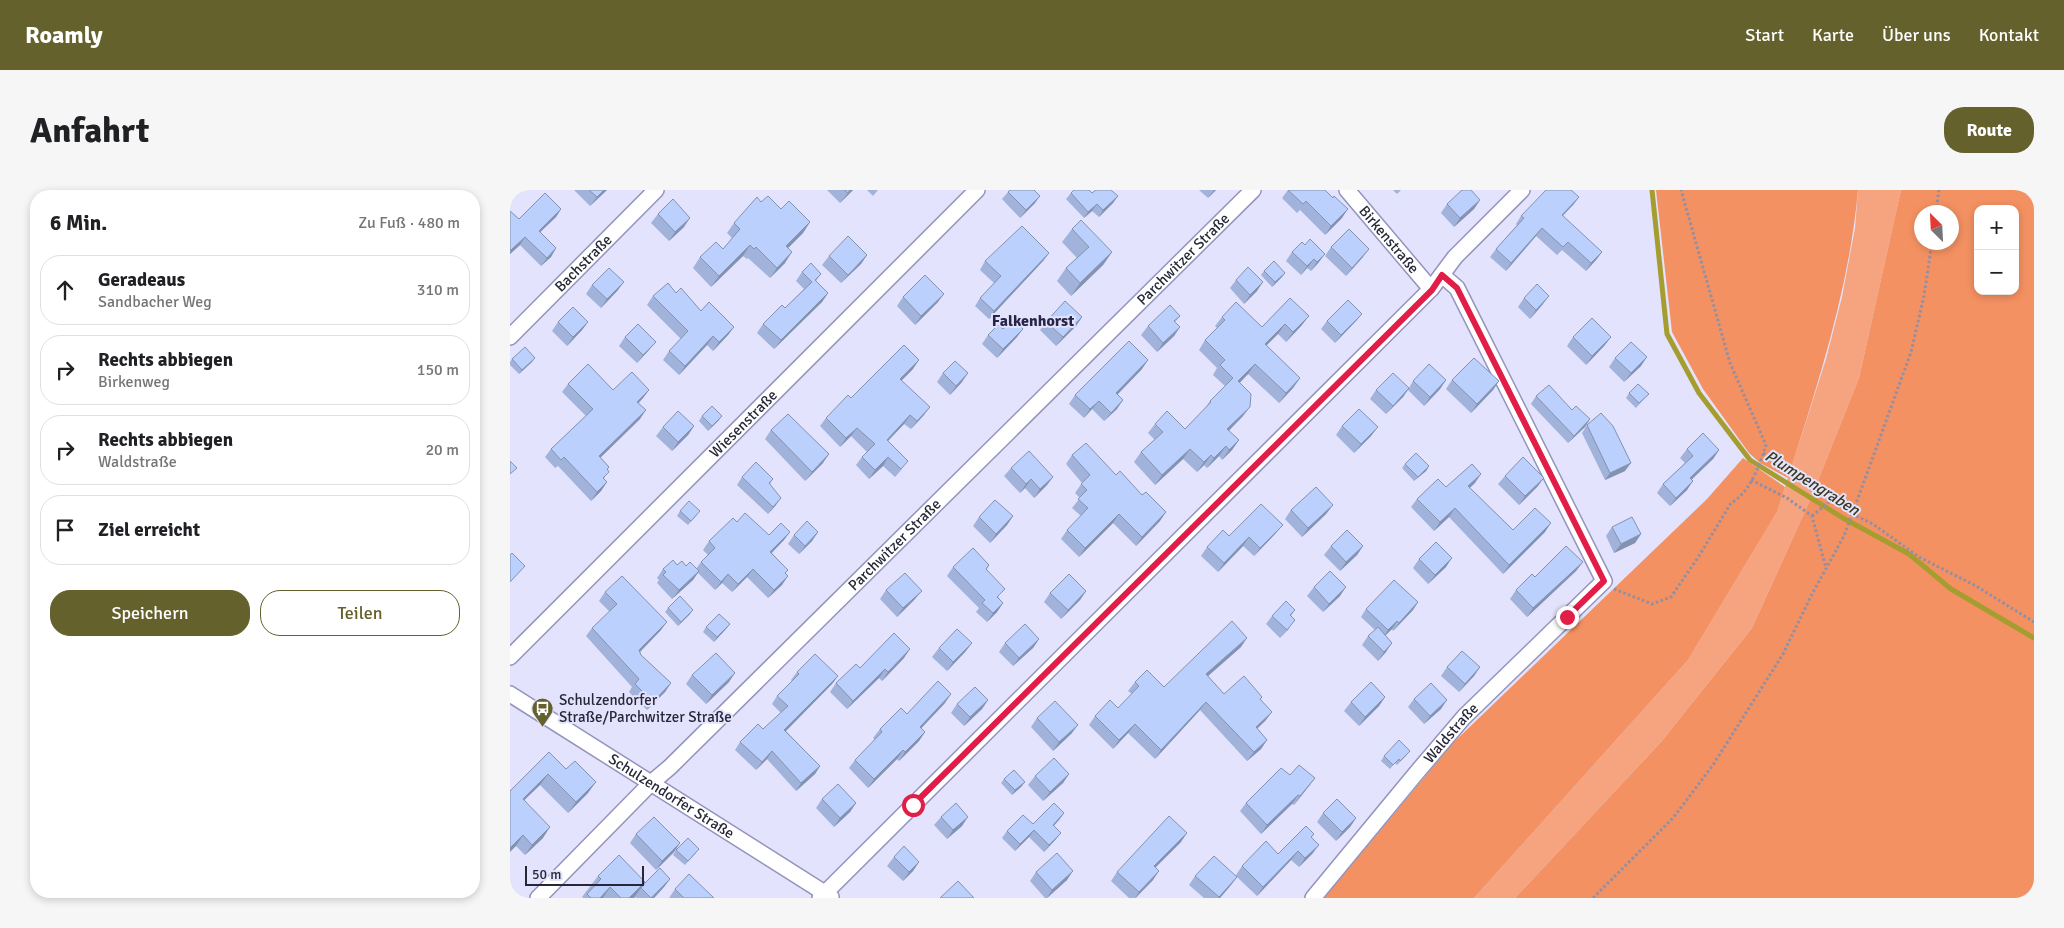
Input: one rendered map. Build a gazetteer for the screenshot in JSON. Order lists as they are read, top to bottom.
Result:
{
  "streets": {
    "street": [
      "Birkenstraße",
      "Parchwitzer Straße",
      "Bachstraße",
      "Wiesenstraße",
      "Waldstraße",
      "Schulzendorfer Straße"
    ]
  },
  "crossings": [
    ["Parchwitzer Straße", "Schulzendorfer Straße"]
  ],
  "districts": ["Falkenhorst"],
  "water": ["Plumpengraben"],
  "places": {
    "bus stop": ["Schulzendorfer Straße/Parchwitzer Straße"]
  },
  "scale_bar": "50 m",
  "north": "top left",
  "page": {
    "header": "Roamly",
    "nav": [
      "Start",
      "Karte",
      "Über uns",
      "Kontakt"
    ],
    "buttons": [
      "Route",
      ["Speichern", "Teilen"]
    ],
    "title": "Anfahrt",
    "heading": ["6 Min.", "Zu Fuß · 480 m"],
    "map_buttons": ["+", "−"],
    "list": [
      ["Geradeaus", "Sandbacher Weg", "310 m"],
      ["Rechts abbiegen", "Birkenweg", "150 m"],
      ["Rechts abbiegen", "Waldstraße", "20 m"],
      "Ziel erreicht"
    ],
    "scale": "50 m"
  }
}
